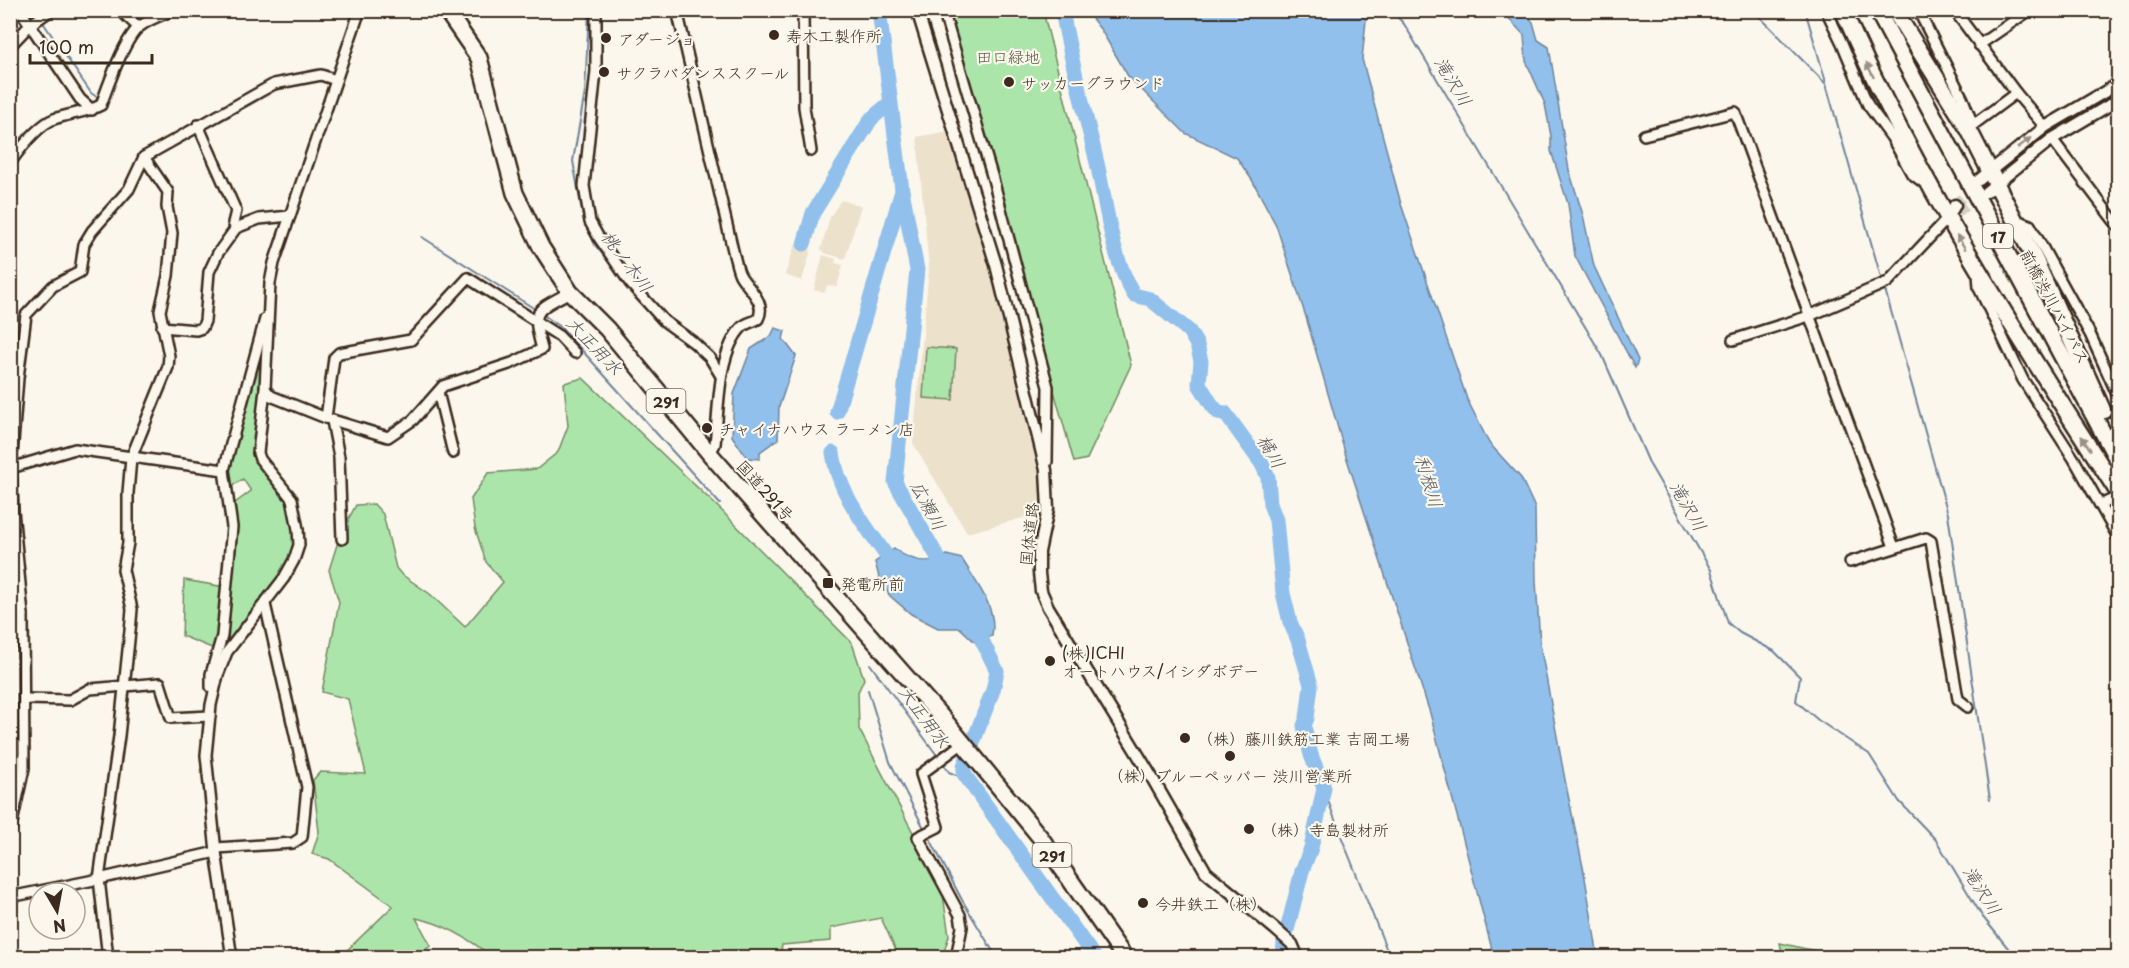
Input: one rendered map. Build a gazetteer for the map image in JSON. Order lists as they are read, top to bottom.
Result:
{
  "streets": {
    "highway": [
      "17",
      "前橋渋川バイパス",
      "291",
      "国道291号"
    ],
    "street": ["国体道路"]
  },
  "water": [
    "滝沢川",
    "桃ノ木川",
    "大正用水",
    "橘川",
    "利根川",
    "広瀬川"
  ],
  "parks": ["田口緑地"],
  "places": {
    "other": [
      "寿木工製作所",
      "アダージョ",
      "サクラバダンススクール",
      "サッカーグラウンド",
      "チャイナハウス ラーメン店",
      "(株)ICHI オートハウス/イシダボデー",
      "（株）藤川鉄筋工業 吉岡工場",
      "（株）ブルーペッパー 渋川営業所",
      "（株）寺島製材所",
      "今井鉄工（株）"
    ],
    "transit": ["発電所前"]
  },
  "scale_bar": "100 m",
  "north": "bottom"
}
